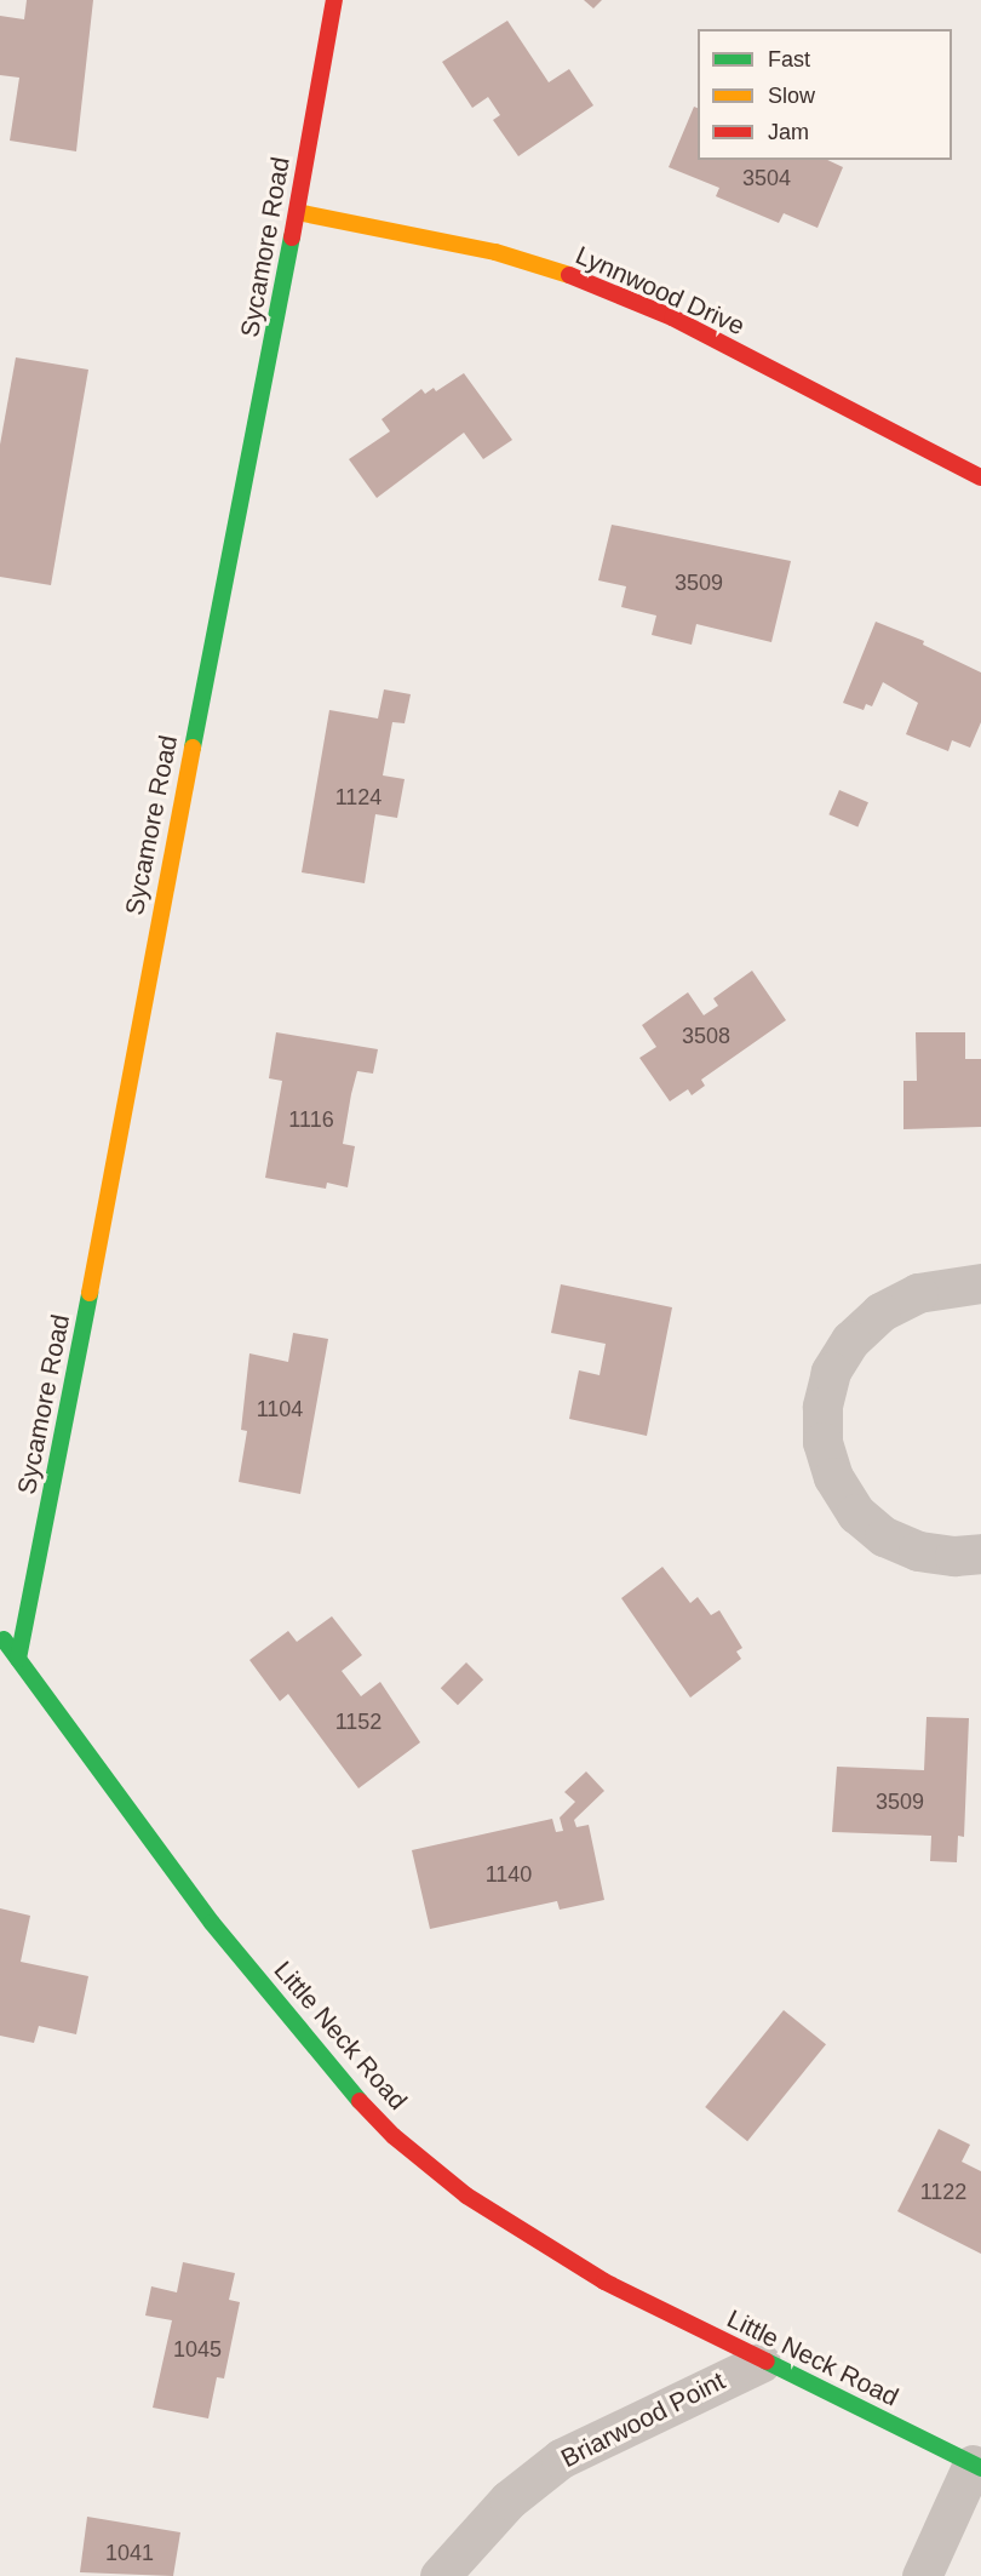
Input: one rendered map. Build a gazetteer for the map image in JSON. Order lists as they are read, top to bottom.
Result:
{
  "streets": {
    "street": [
      "Sycamore Road",
      "Lynnwood Drive",
      "Little Neck Road",
      "Briarwood Point"
    ]
  },
  "crossings": [
    ["Sycamore Road", "Lynnwood Drive"],
    ["Sycamore Road", "Little Neck Road"],
    ["Little Neck Road", "Briarwood Point"]
  ],
  "house_numbers": [
    "3504",
    "3509",
    "1124",
    "3508",
    "1116",
    "1104",
    "1152",
    "3509",
    "1140",
    "1122",
    "1045",
    "1041"
  ],
  "legend": ["Fast", "Slow", "Jam"]
}
